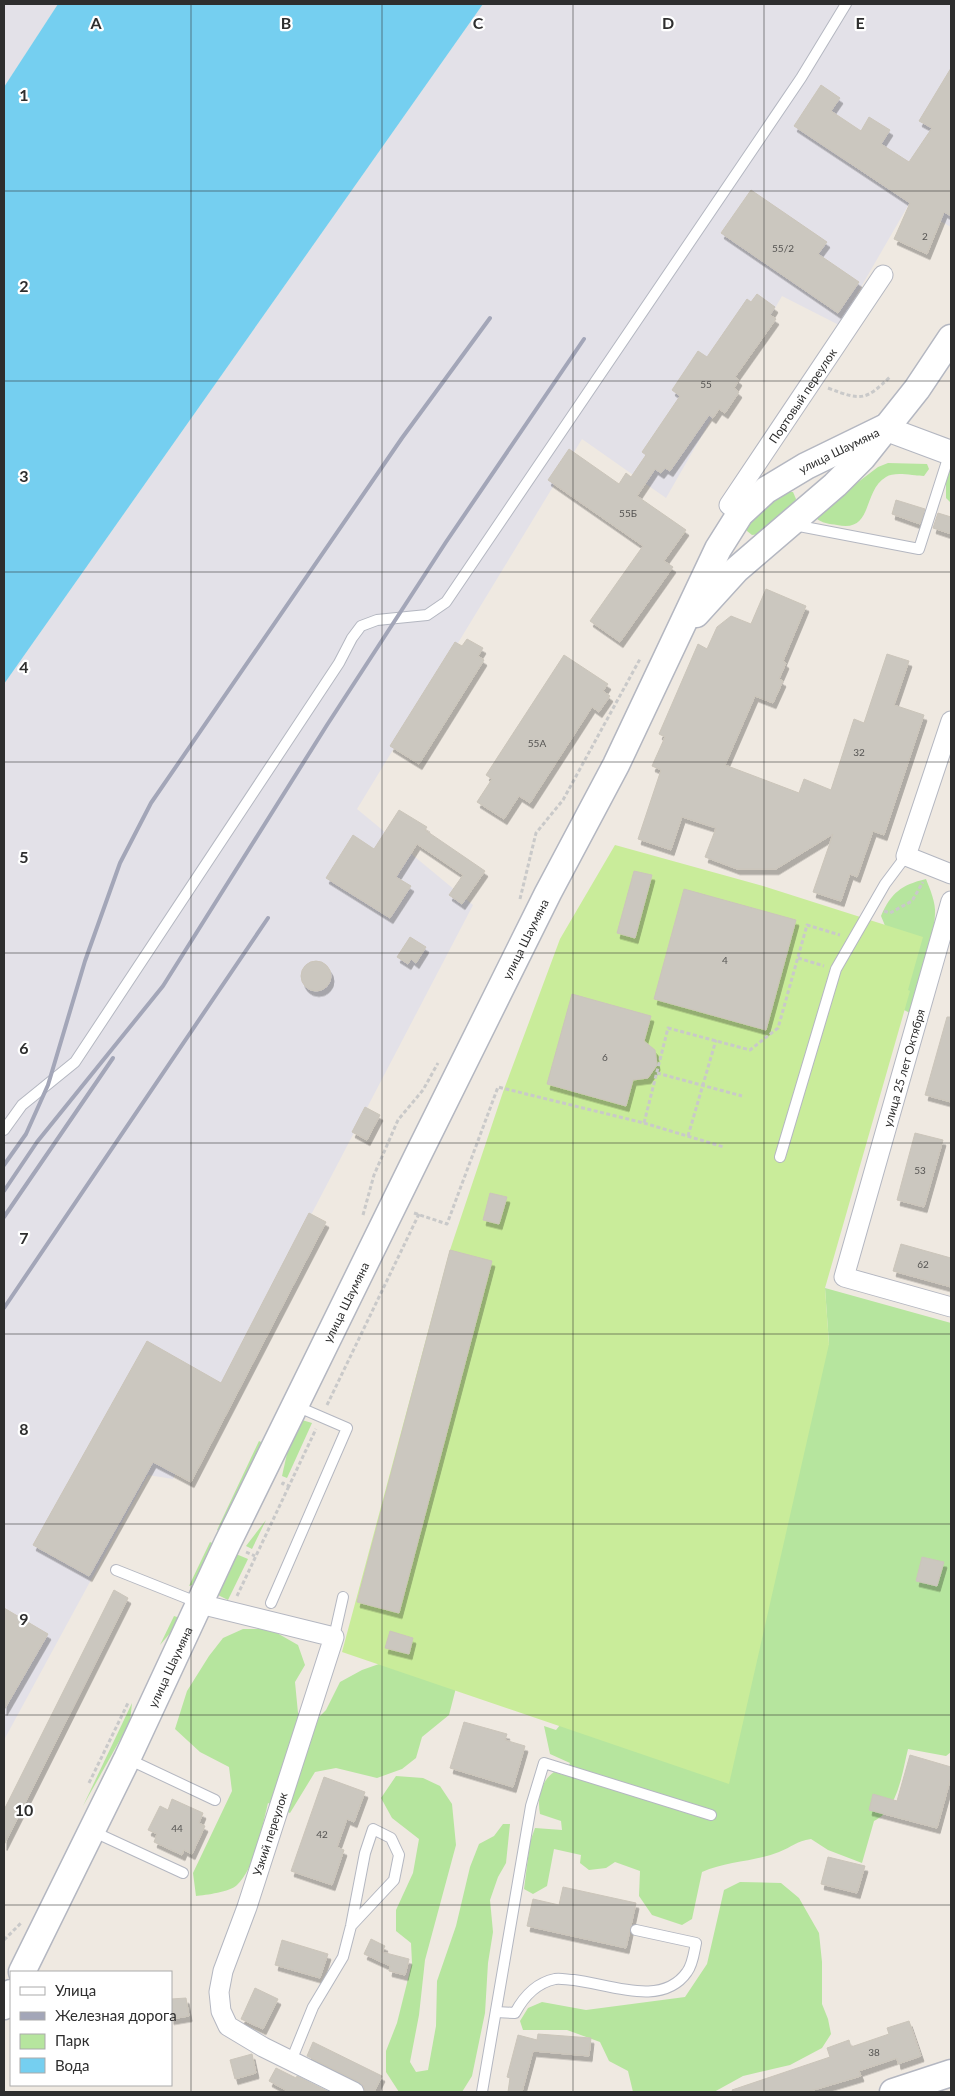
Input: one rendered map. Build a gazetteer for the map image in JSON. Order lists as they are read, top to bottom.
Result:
{
  "streets": {
    "main road": ["улица Шаумяна"],
    "street": ["Портовый переулок", "улица 25 лет Октября", "Узкий переулок"]
  },
  "crossings": [
    ["Портовый переулок", "улица Шаумяна"]
  ],
  "house_numbers": [
    "2",
    "55/2",
    "55",
    "55Б",
    "55А",
    "32",
    "4",
    "6",
    "53",
    "62",
    "44",
    "42",
    "38"
  ],
  "legend": [
    "Улица",
    "Железная дорога",
    "Парк",
    "Вода"
  ],
  "grid": {
    "columns": [
      "A",
      "B",
      "C",
      "D",
      "E"
    ],
    "rows": [
      "1",
      "2",
      "3",
      "4",
      "5",
      "6",
      "7",
      "8",
      "9",
      "10"
    ]
  }
}
